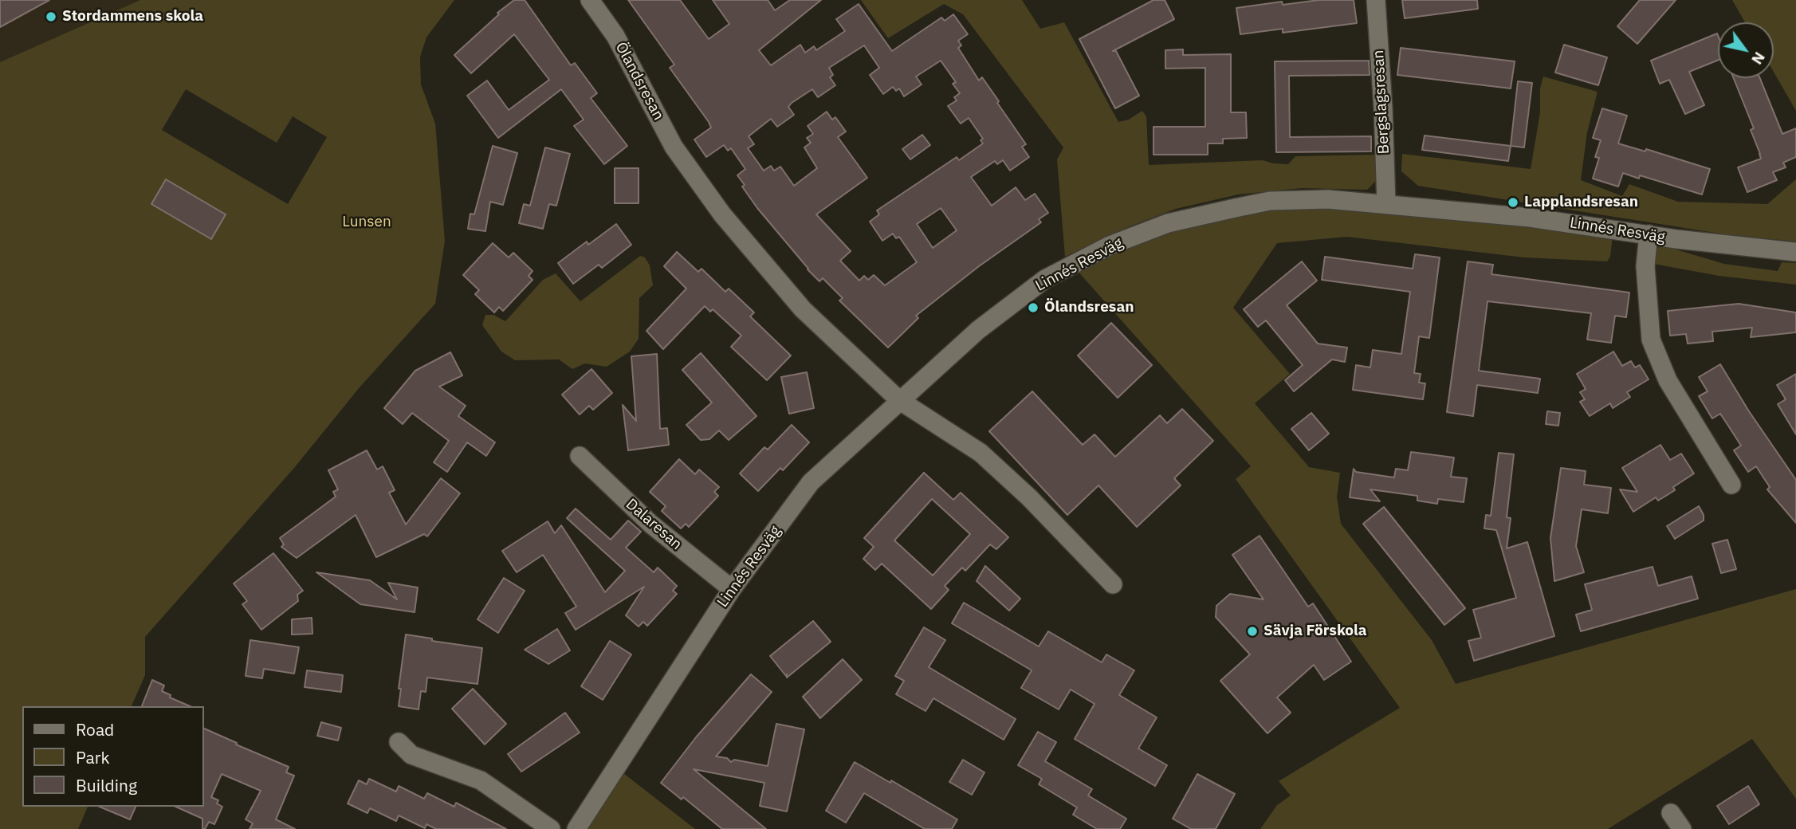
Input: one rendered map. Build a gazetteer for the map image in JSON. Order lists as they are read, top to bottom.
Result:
{
  "streets": {
    "street": [
      "Ölandsresan",
      "Bergslagsresan",
      "Linnés Resväg",
      "Dalaresan"
    ]
  },
  "crossings": [
    ["Ölandsresan", "Linnés Resväg"],
    ["Bergslagsresan", "Linnés Resväg"],
    ["Linnés Resväg", "Dalaresan"]
  ],
  "parks": ["Lunsen"],
  "places": [
    "Stordammens skola",
    "Lapplandsresan",
    "Ölandsresan",
    "Sävja Förskola"
  ],
  "legend": ["Road", "Park", "Building"],
  "north": "bottom right"
}
